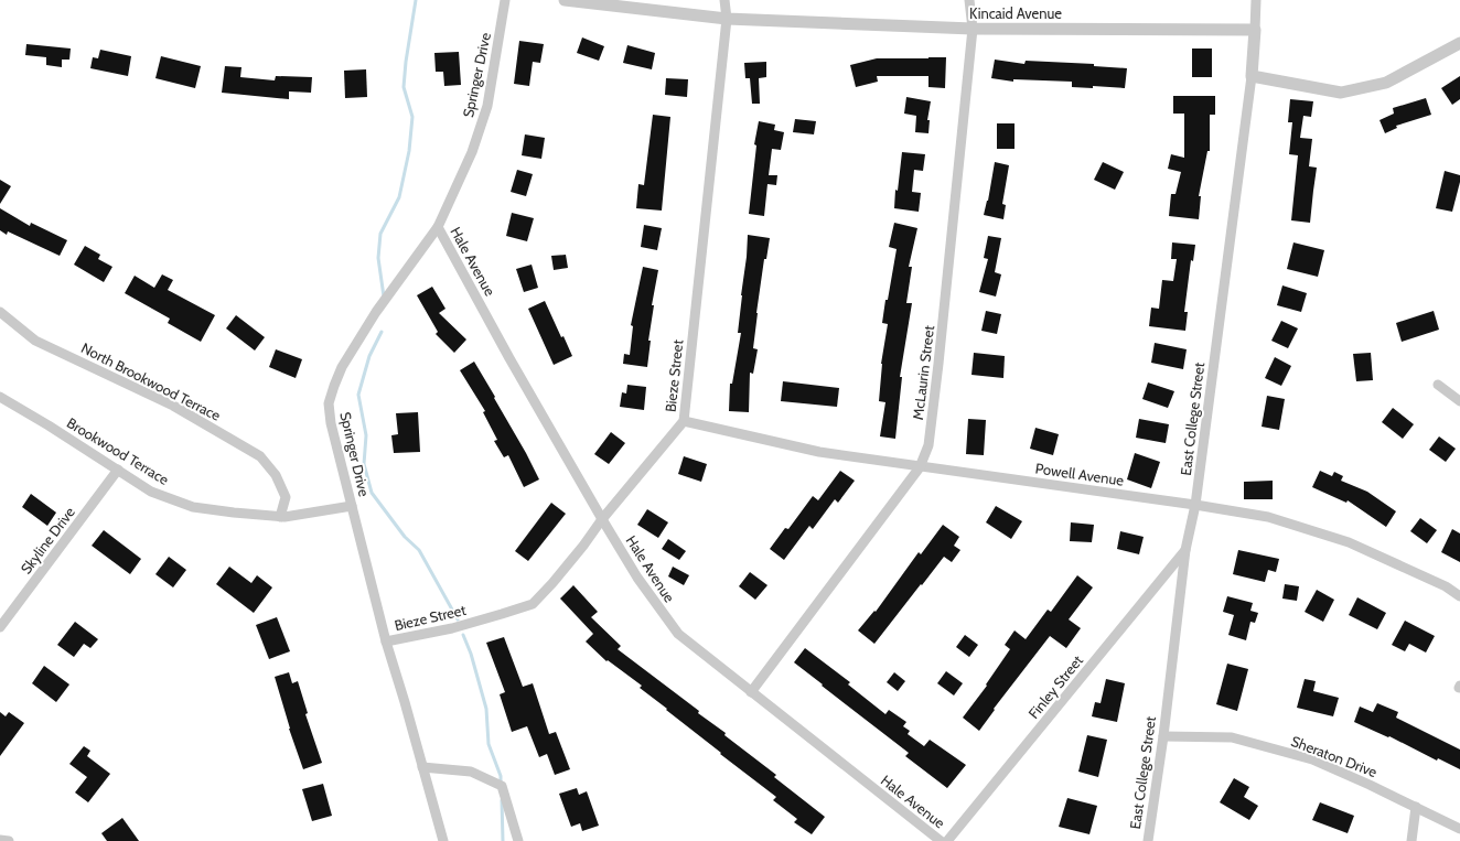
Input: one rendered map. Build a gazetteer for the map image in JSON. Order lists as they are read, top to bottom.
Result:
{
  "streets": {
    "street": [
      "Kincaid Avenue",
      "Springer Drive",
      "Hale Avenue",
      "McLaurin Street",
      "Bieze Street",
      "North Brookwood Terrace",
      "East College Street",
      "Brookwood Terrace",
      "Powell Avenue",
      "Skyline Drive",
      "Finley Street",
      "Sheraton Drive"
    ]
  },
  "crossings": [
    ["Kincaid Avenue", "McLaurin Street"],
    ["Kincaid Avenue", "Bieze Street"],
    ["Kincaid Avenue", "East College Street"],
    ["Springer Drive", "Hale Avenue"],
    ["Springer Drive", "Bieze Street"],
    ["Hale Avenue", "McLaurin Street"],
    ["Hale Avenue", "Bieze Street"],
    ["McLaurin Street", "Powell Avenue"],
    ["Bieze Street", "Powell Avenue"],
    ["North Brookwood Terrace", "Brookwood Terrace"],
    ["East College Street", "Powell Avenue"],
    ["East College Street", "Finley Street"],
    ["East College Street", "Sheraton Drive"],
    ["Brookwood Terrace", "Skyline Drive"]
  ]
}
